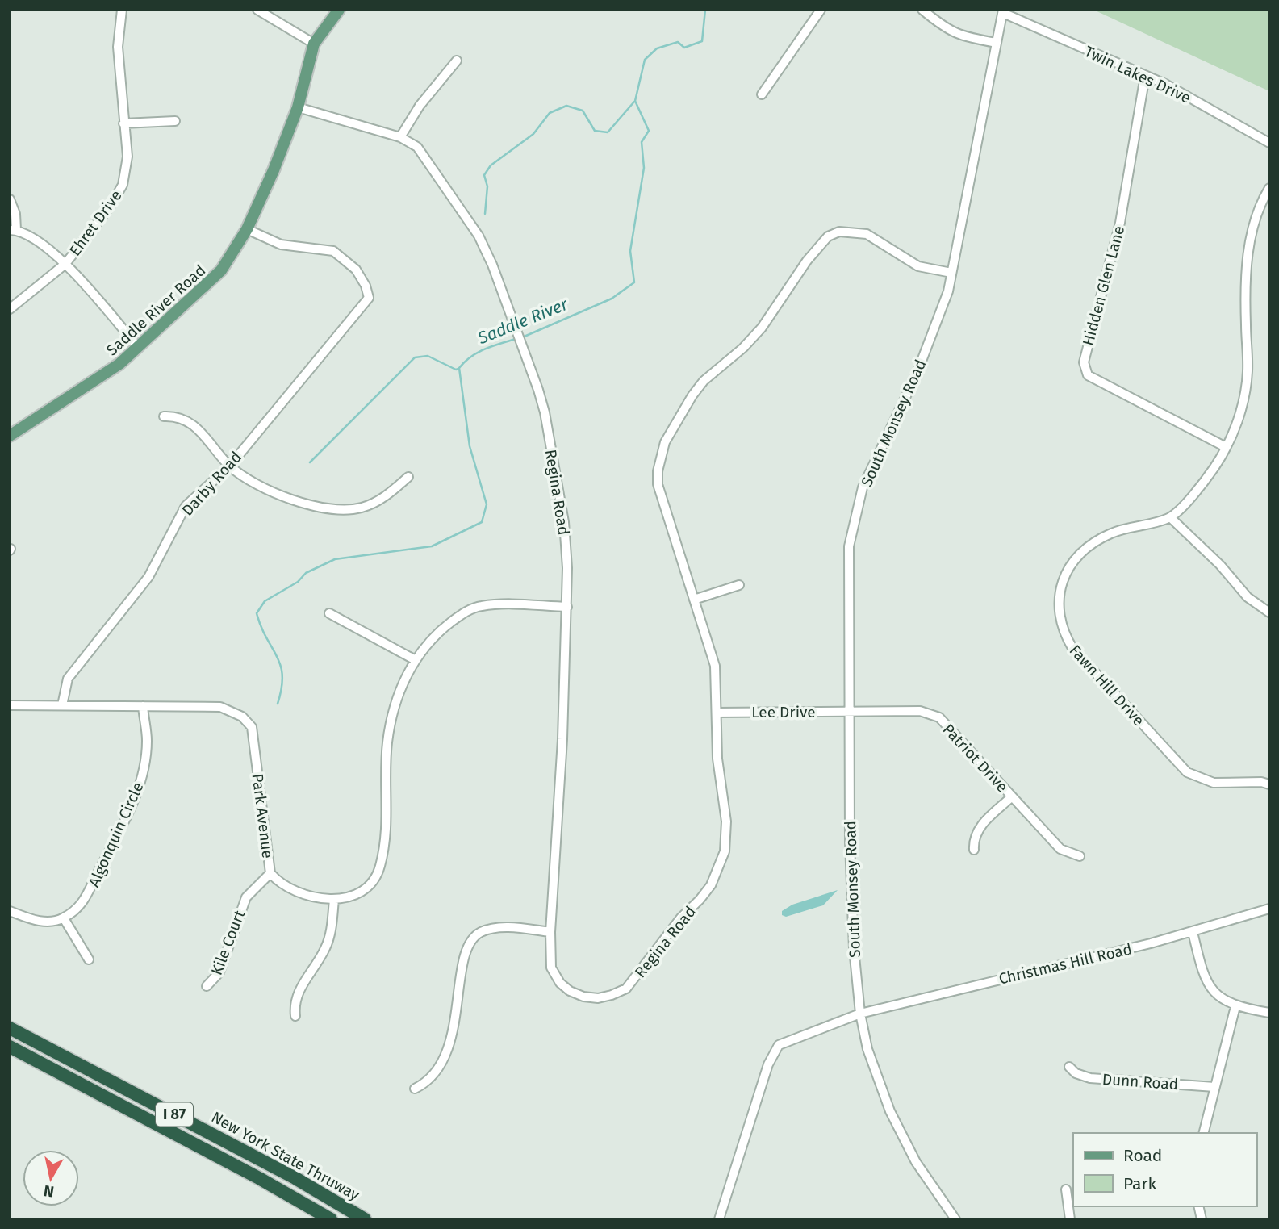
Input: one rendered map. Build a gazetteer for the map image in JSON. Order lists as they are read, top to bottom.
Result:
{
  "streets": {
    "highway": ["I 87", "New York State Thruway"],
    "main road": ["Saddle River Road"],
    "street": [
      "Twin Lakes Drive",
      "Ehret Drive",
      "Hidden Glen Lane",
      "South Monsey Road",
      "Darby Road",
      "Regina Road",
      "Fawn Hill Drive",
      "Lee Drive",
      "Patriot Drive",
      "Park Avenue",
      "Algonquin Circle",
      "Kile Court",
      "Christmas Hill Road",
      "Dunn Road"
    ]
  },
  "crossings": [
    ["Twin Lakes Drive", "Hidden Glen Lane"],
    ["Twin Lakes Drive", "South Monsey Road"],
    ["Saddle River Road", "Darby Road"],
    ["Saddle River Road", "Regina Road"],
    ["South Monsey Road", "Regina Road"],
    ["South Monsey Road", "Lee Drive"],
    ["South Monsey Road", "Patriot Drive"],
    ["South Monsey Road", "Christmas Hill Road"],
    ["Darby Road", "Park Avenue"],
    ["Regina Road", "Lee Drive"],
    ["Regina Road", "Park Avenue"],
    ["Lee Drive", "Patriot Drive"],
    ["Park Avenue", "Algonquin Circle"],
    ["Park Avenue", "Kile Court"]
  ],
  "water": ["Saddle River"],
  "legend": ["Road", "Park"],
  "north": "bottom"
}
